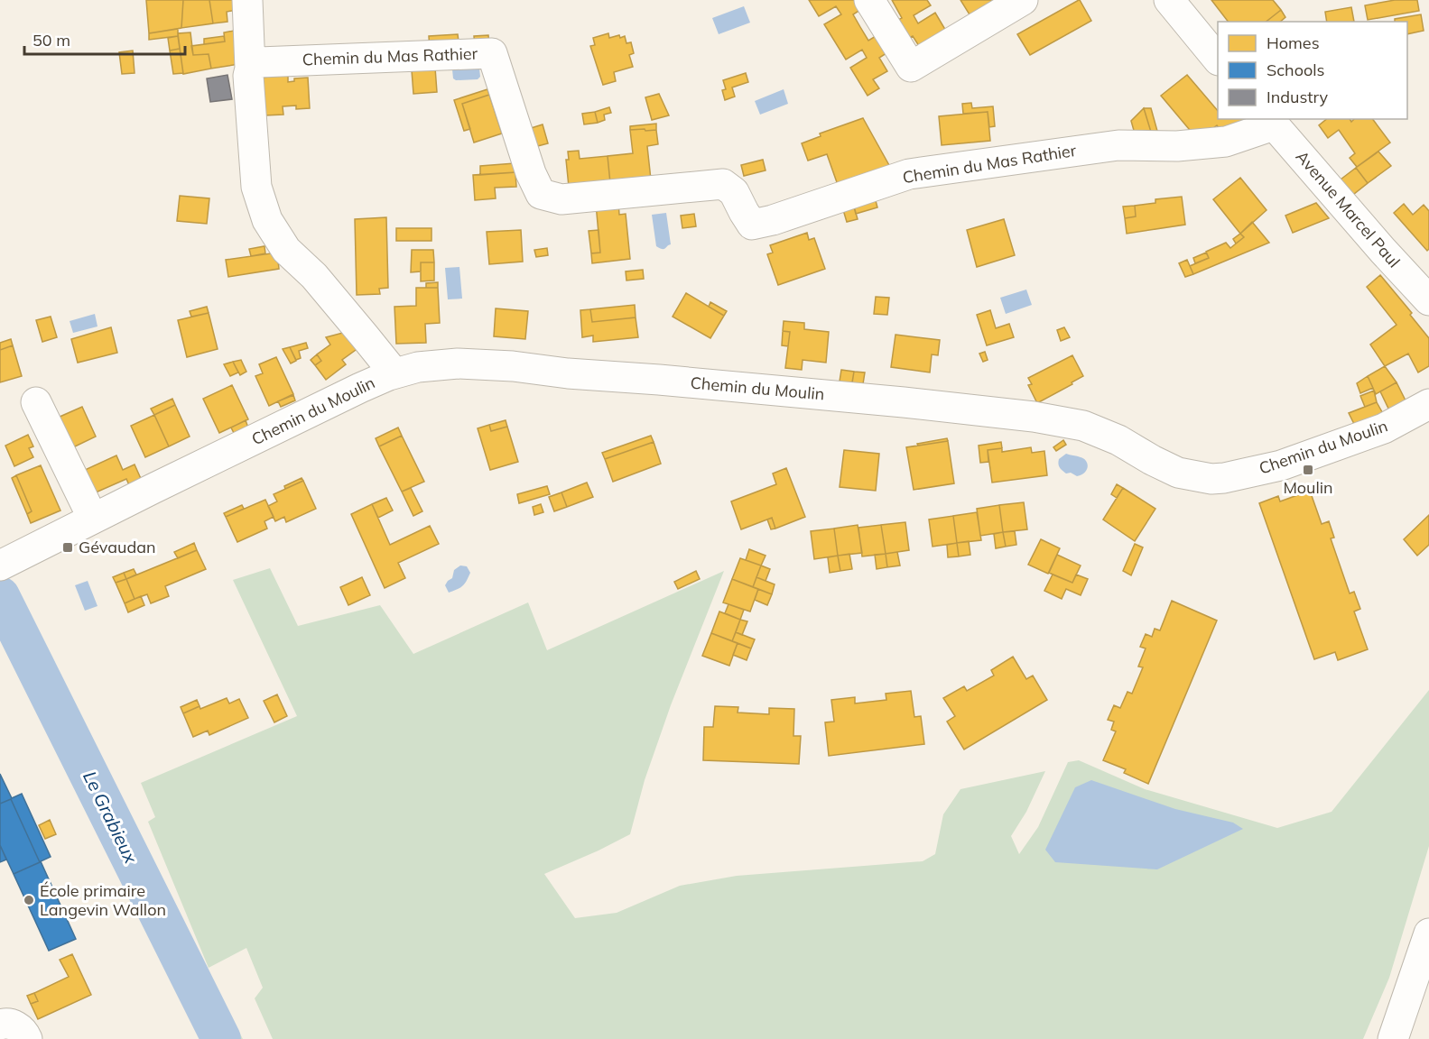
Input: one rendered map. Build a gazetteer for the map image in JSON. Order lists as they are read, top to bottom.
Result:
{
  "streets": {
    "street": ["Chemin du Mas Rathier", "Avenue Marcel Paul", "Chemin du Moulin"]
  },
  "crossings": [
    ["Chemin du Mas Rathier", "Avenue Marcel Paul"]
  ],
  "water": ["Le Grabieux"],
  "places": {
    "transit": ["Moulin", "Gévaudan"],
    "other": ["École primaire Langevin Wallon"]
  },
  "legend": ["Homes", "Schools", "Industry"],
  "scale_bar": "50 m"
}
